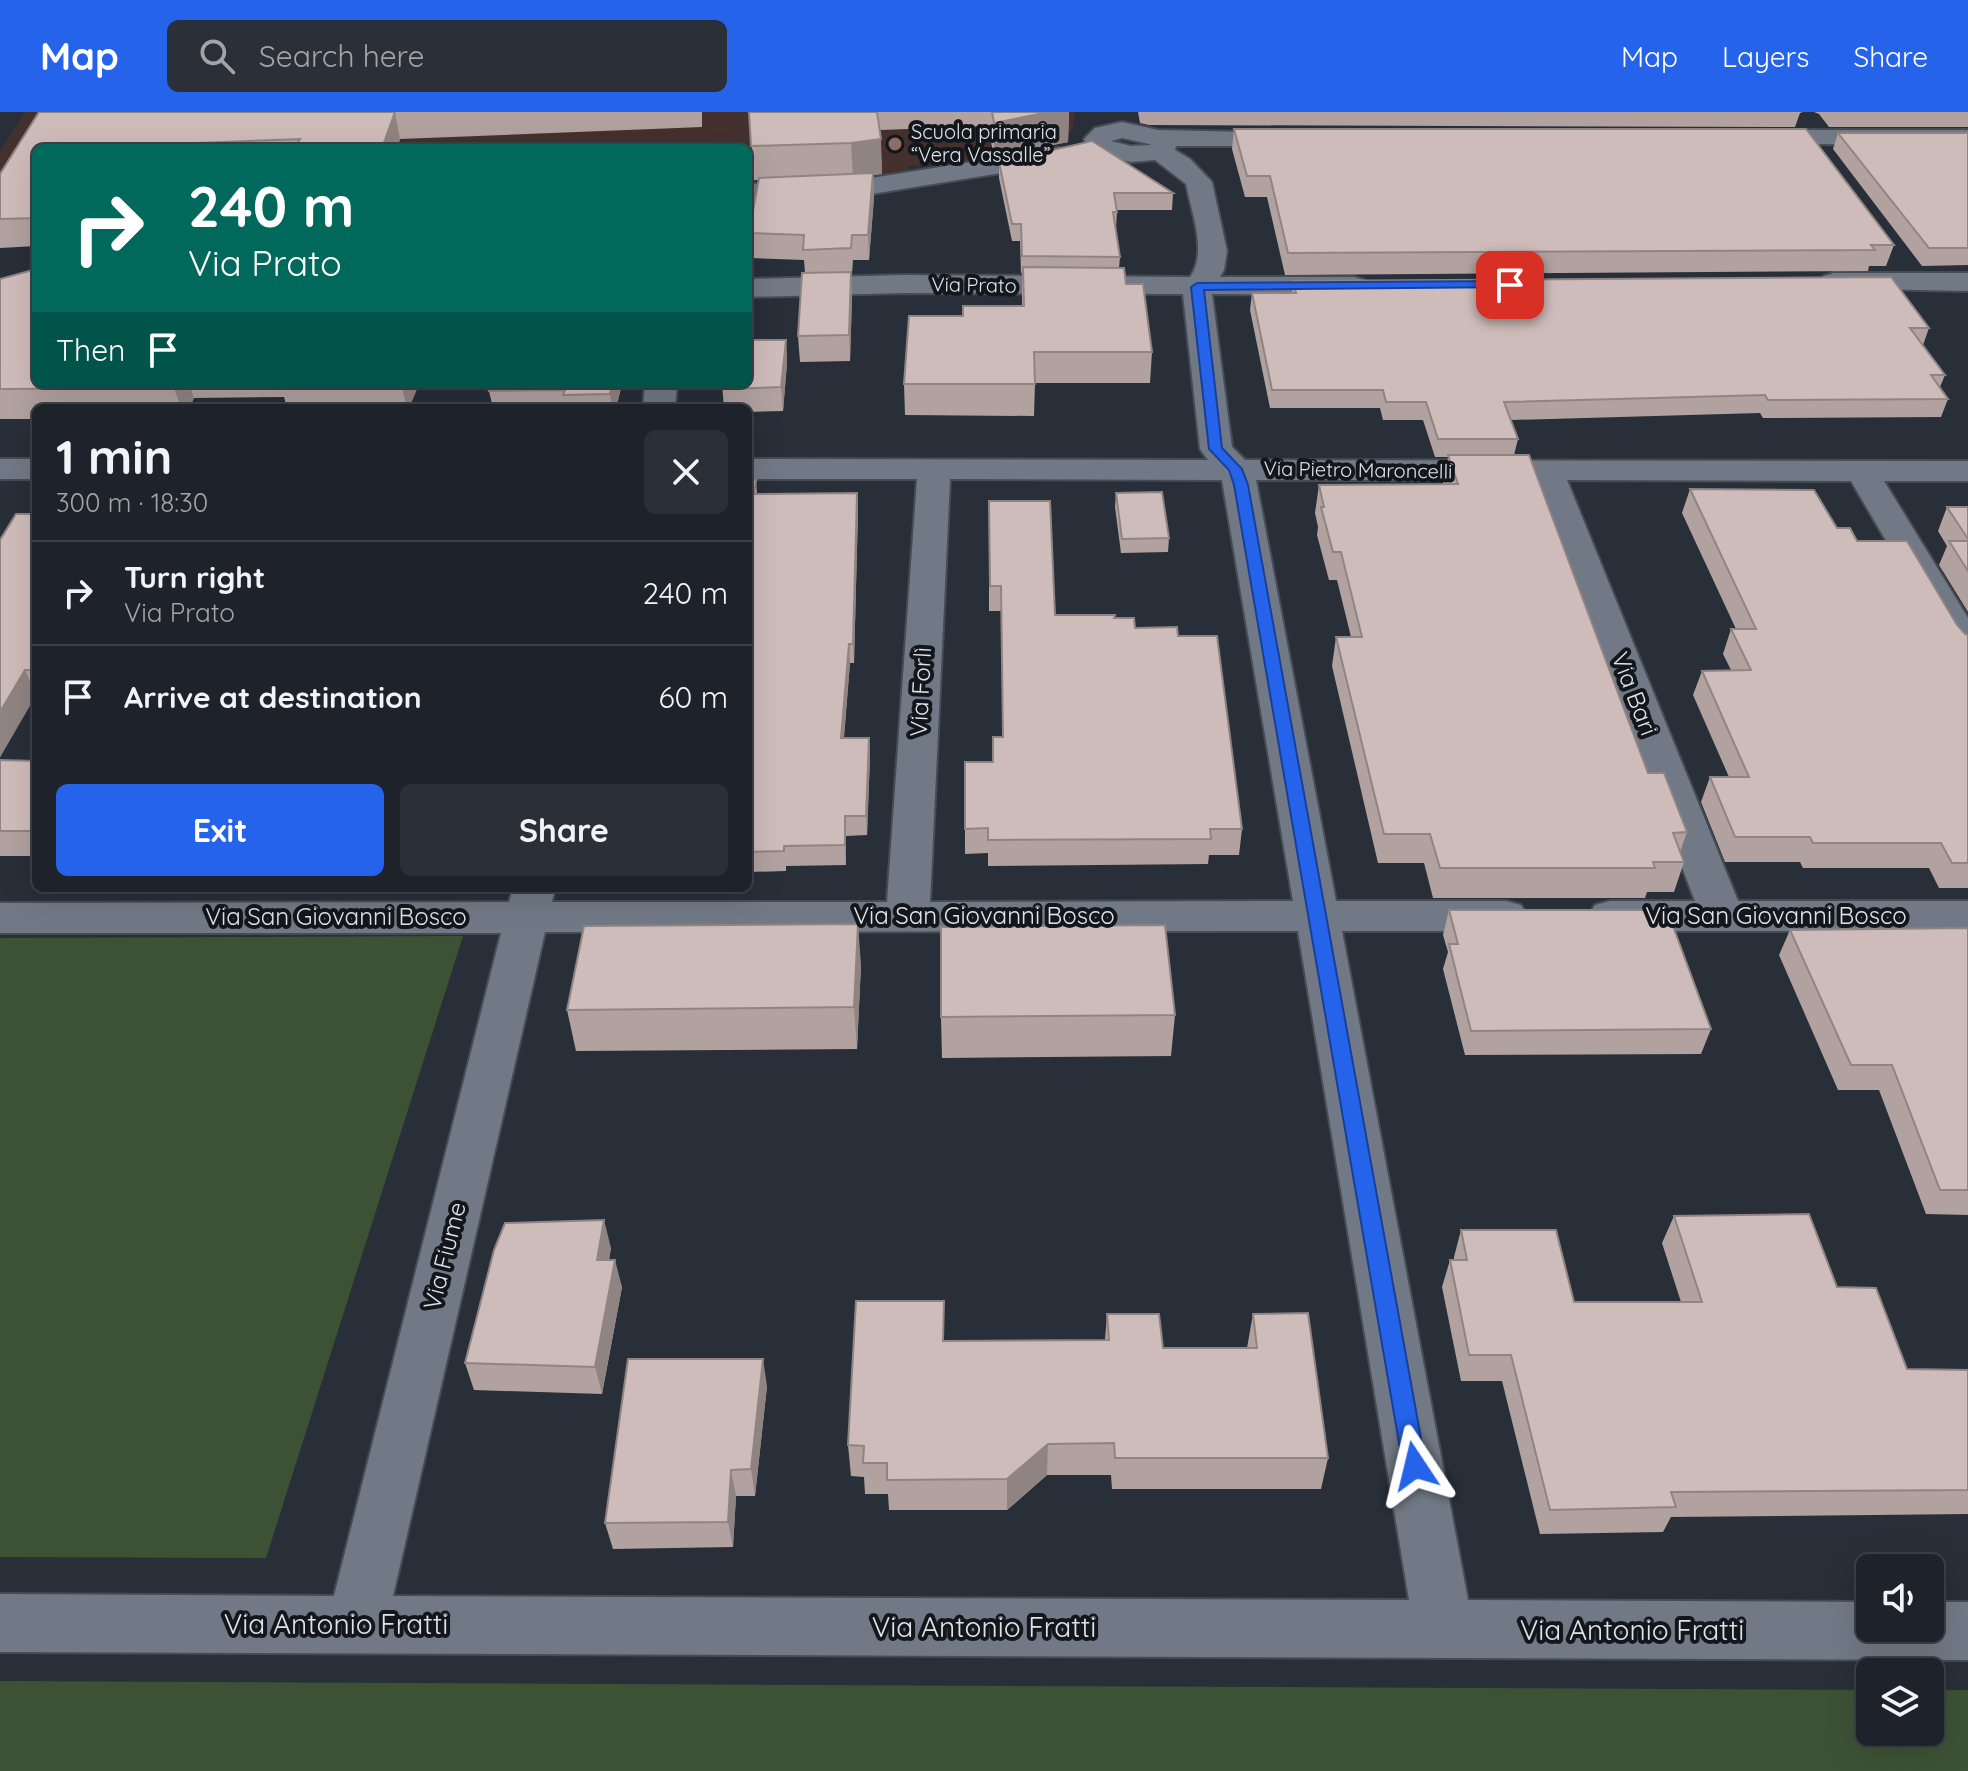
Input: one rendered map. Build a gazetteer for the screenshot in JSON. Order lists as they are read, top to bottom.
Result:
{
  "streets": {
    "street": [
      "Via Prato",
      "Via Pietro Maroncelli",
      "Via Forlì",
      "Via Bari",
      "Via San Giovanni Bosco",
      "Via Fiume",
      "Via Antonio Fratti"
    ]
  },
  "crossings": [
    ["Via Pietro Maroncelli", "Via Forlì"],
    ["Via Pietro Maroncelli", "Via Bari"],
    ["Via Forlì", "Via San Giovanni Bosco"],
    ["Via Bari", "Via San Giovanni Bosco"],
    ["Via San Giovanni Bosco", "Via Fiume"],
    ["Via Fiume", "Via Antonio Fratti"]
  ],
  "places": ["Scuola primaria “Vera Vassalle”"],
  "page": {
    "header": "Map",
    "search": "Search here",
    "nav": ["Map", "Layers", "Share"],
    "turn": ["240 m", "Via Prato"],
    "then": "Then",
    "heading": ["1 min", "300 m · 18:30"],
    "list": [
      {
        "name": "Turn right",
        "note": "Via Prato",
        "value": "240 m"
      },
      {
        "name": "Arrive at destination",
        "value": "60 m"
      }
    ],
    "buttons": ["Exit", "Share"]
  }
}
